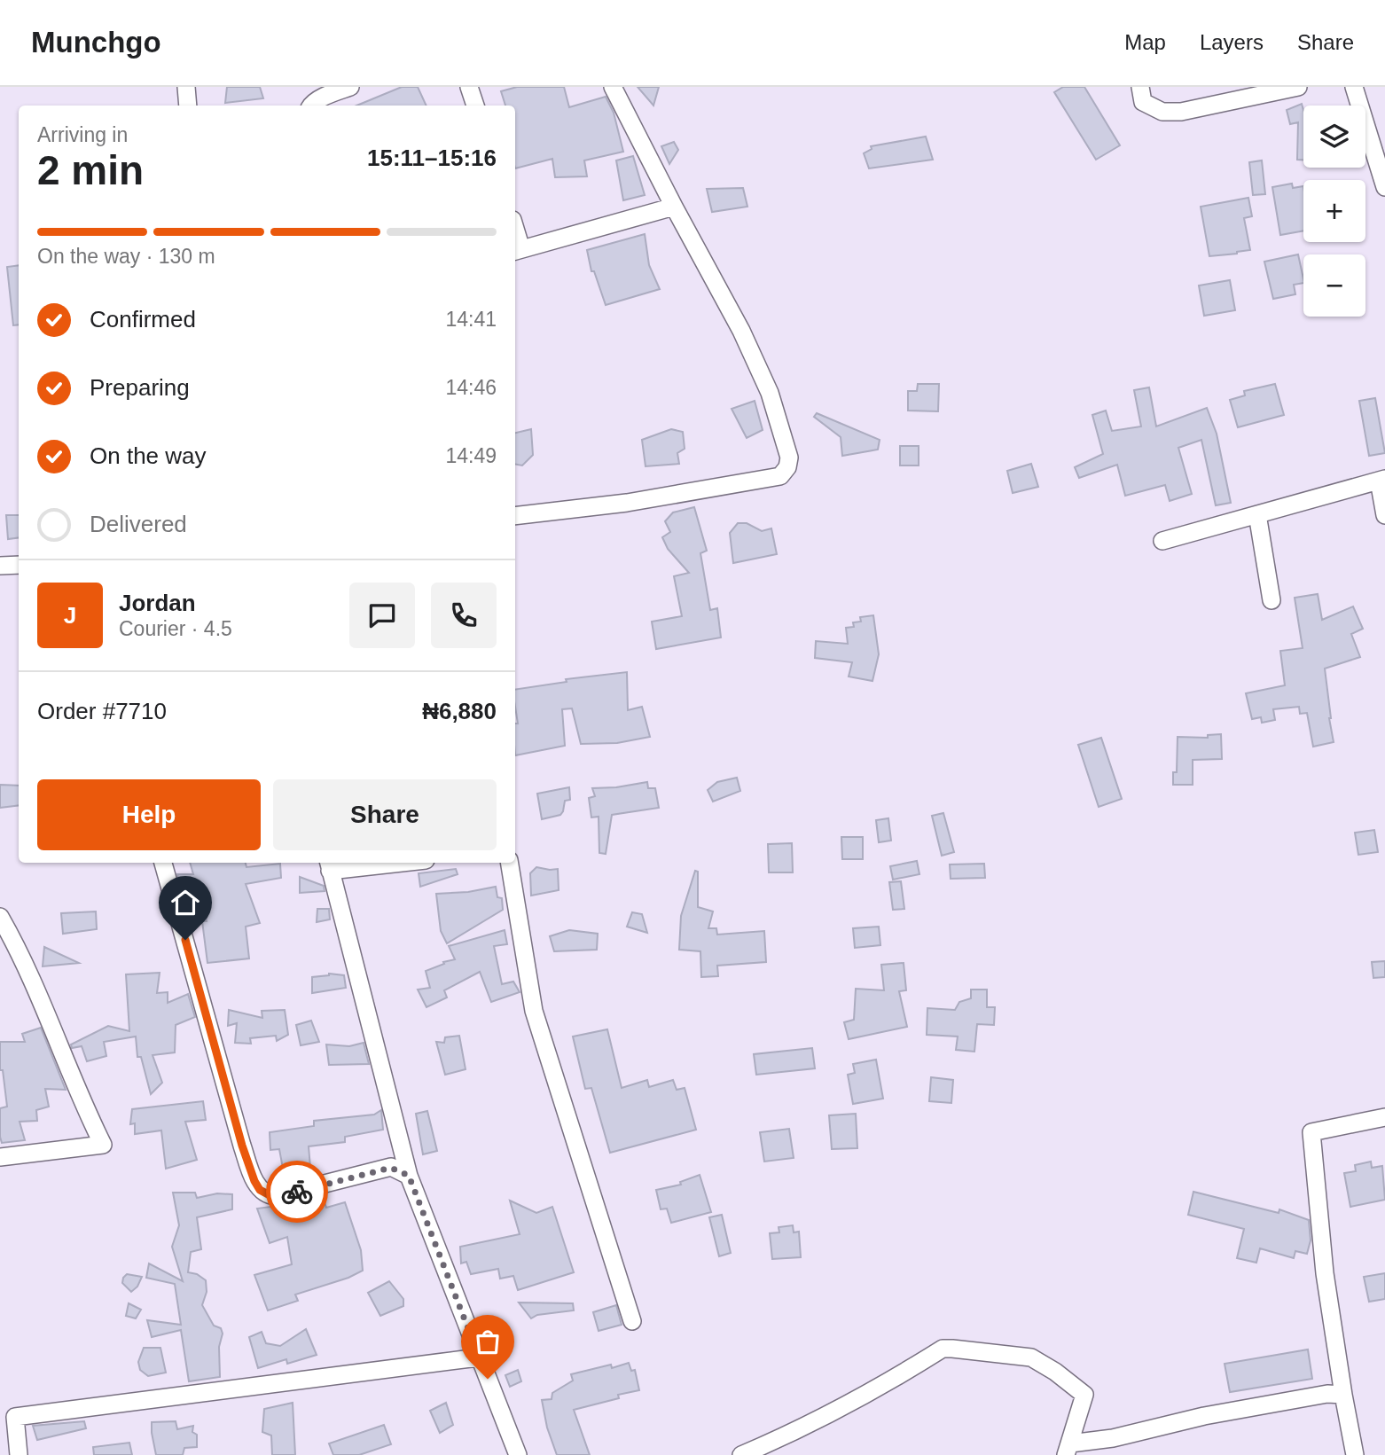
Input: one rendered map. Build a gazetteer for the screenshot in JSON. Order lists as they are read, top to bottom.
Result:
{
  "page": {
    "header": "Munchgo",
    "nav": ["Map", "Layers", "Share"],
    "map_buttons": ["+", "−"],
    "heading": ["2 min", "Arriving in", "15:11–15:16"],
    "panel": [
      "Jordan",
      "Courier · 4.5",
      "Order #7710",
      "₦6,880"
    ],
    "bar": "On the way · 130 m",
    "list": [
      ["Confirmed", "14:41"],
      ["Preparing", "14:46"],
      ["On the way", "14:49"],
      "Delivered"
    ],
    "round": "J",
    "buttons": ["Help", "Share"]
  }
}
